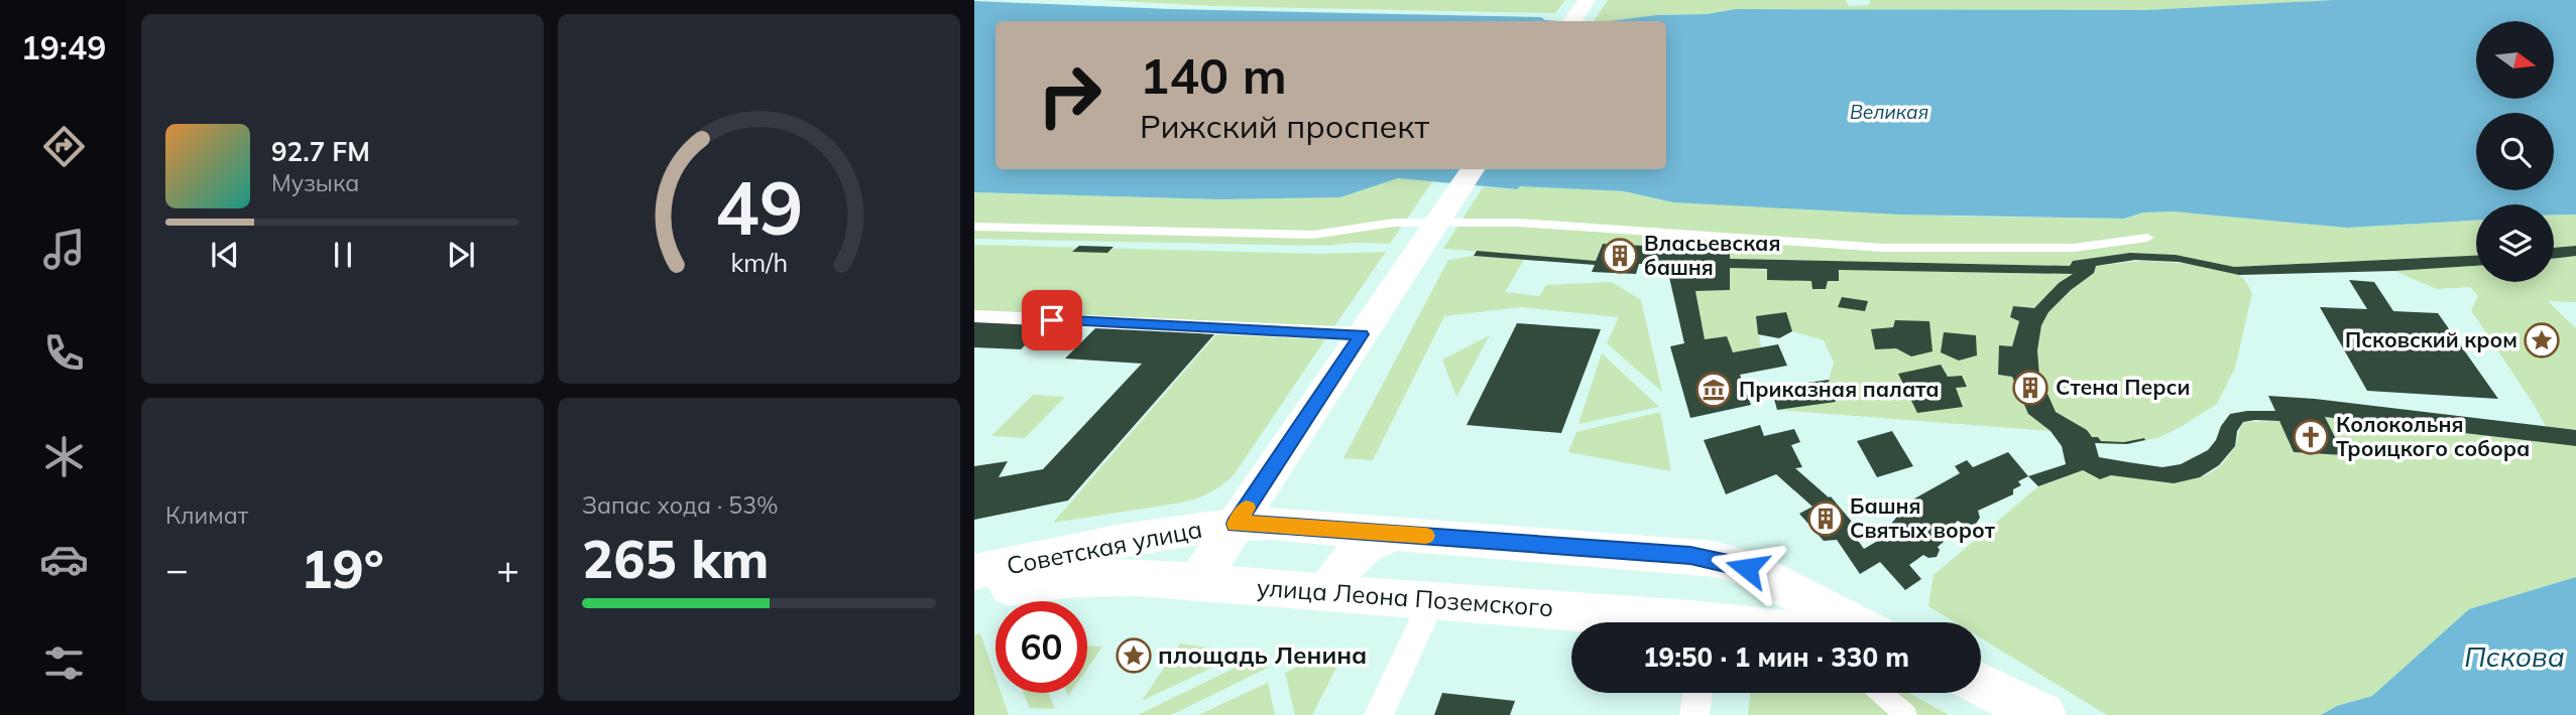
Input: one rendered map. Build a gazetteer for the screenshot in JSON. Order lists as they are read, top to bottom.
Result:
{
  "streets": {
    "main road": ["Советская улица", "улица Леона Поземского"]
  },
  "crossings": [
    ["Советская улица", "улица Леона Поземского"]
  ],
  "water": ["Великая", "Пскова"],
  "places": {
    "building": ["Власьевская башня", "Стена Перси", "Башня Святых ворот"],
    "place": ["Псковский кром", "площадь Ленина"],
    "museum": ["Приказная палата"],
    "church": ["Колокольня Троицкого собора"]
  },
  "north": "right",
  "page": {
    "tabs": "19:49",
    "turn": ["140 m", "Рижский проспект"],
    "song": ["92.7 FM", "Музыка"],
    "tile": [
      "Климат",
      ["Запас хода · 53%", "265 km"]
    ],
    "heat": ["−", "19°", "+"],
    "limit": "60",
    "trip": "19:50 · 1 мин · 330 m",
    "gauge": ["49", "km/h"]
  }
}
